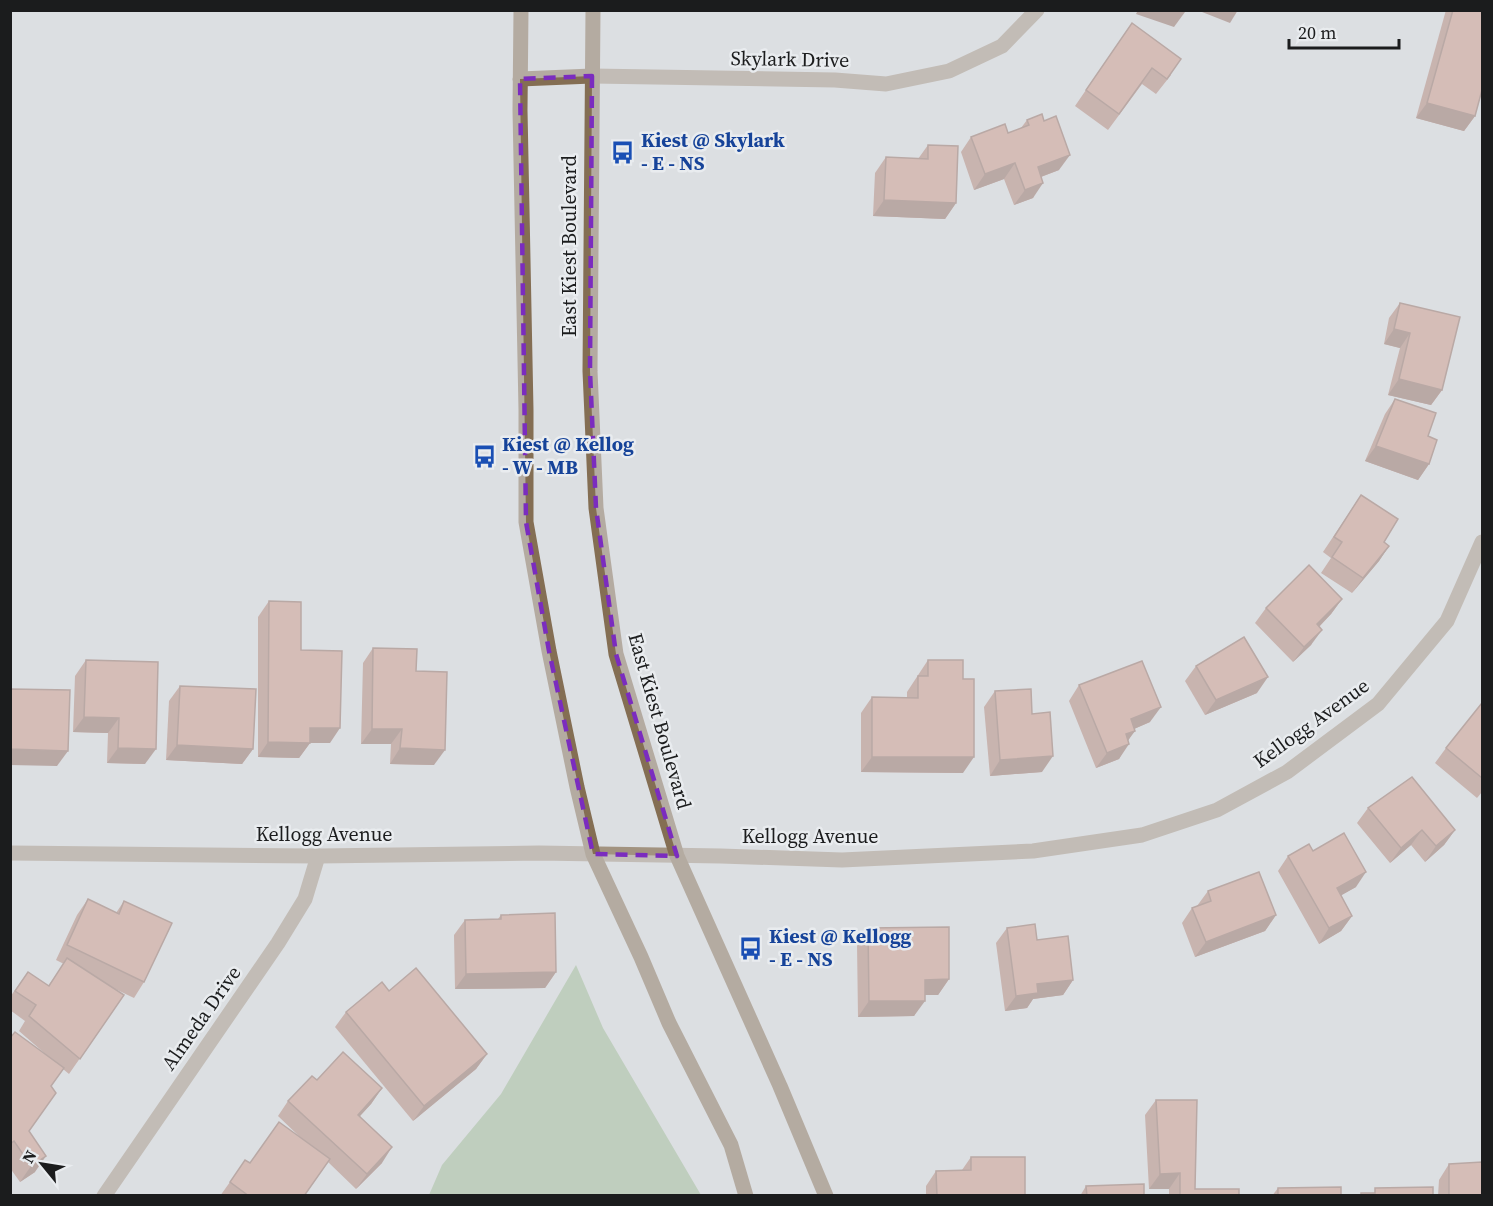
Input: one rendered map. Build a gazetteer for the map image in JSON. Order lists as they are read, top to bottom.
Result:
{
  "streets": {
    "main road": ["Skylark Drive", "East Kiest Boulevard"],
    "street": ["Kellogg Avenue", "Almeda Drive"]
  },
  "crossings": [
    ["Skylark Drive", "East Kiest Boulevard"],
    ["East Kiest Boulevard", "Kellogg Avenue"],
    ["Kellogg Avenue", "Almeda Drive"]
  ],
  "places": {
    "bus stop": ["Kiest @ Skylark - E - NS", "Kiest @ Kellog - W - MB", "Kiest @ Kellogg - E - NS"]
  },
  "scale_bar": "20 m",
  "north": "top left"
}
